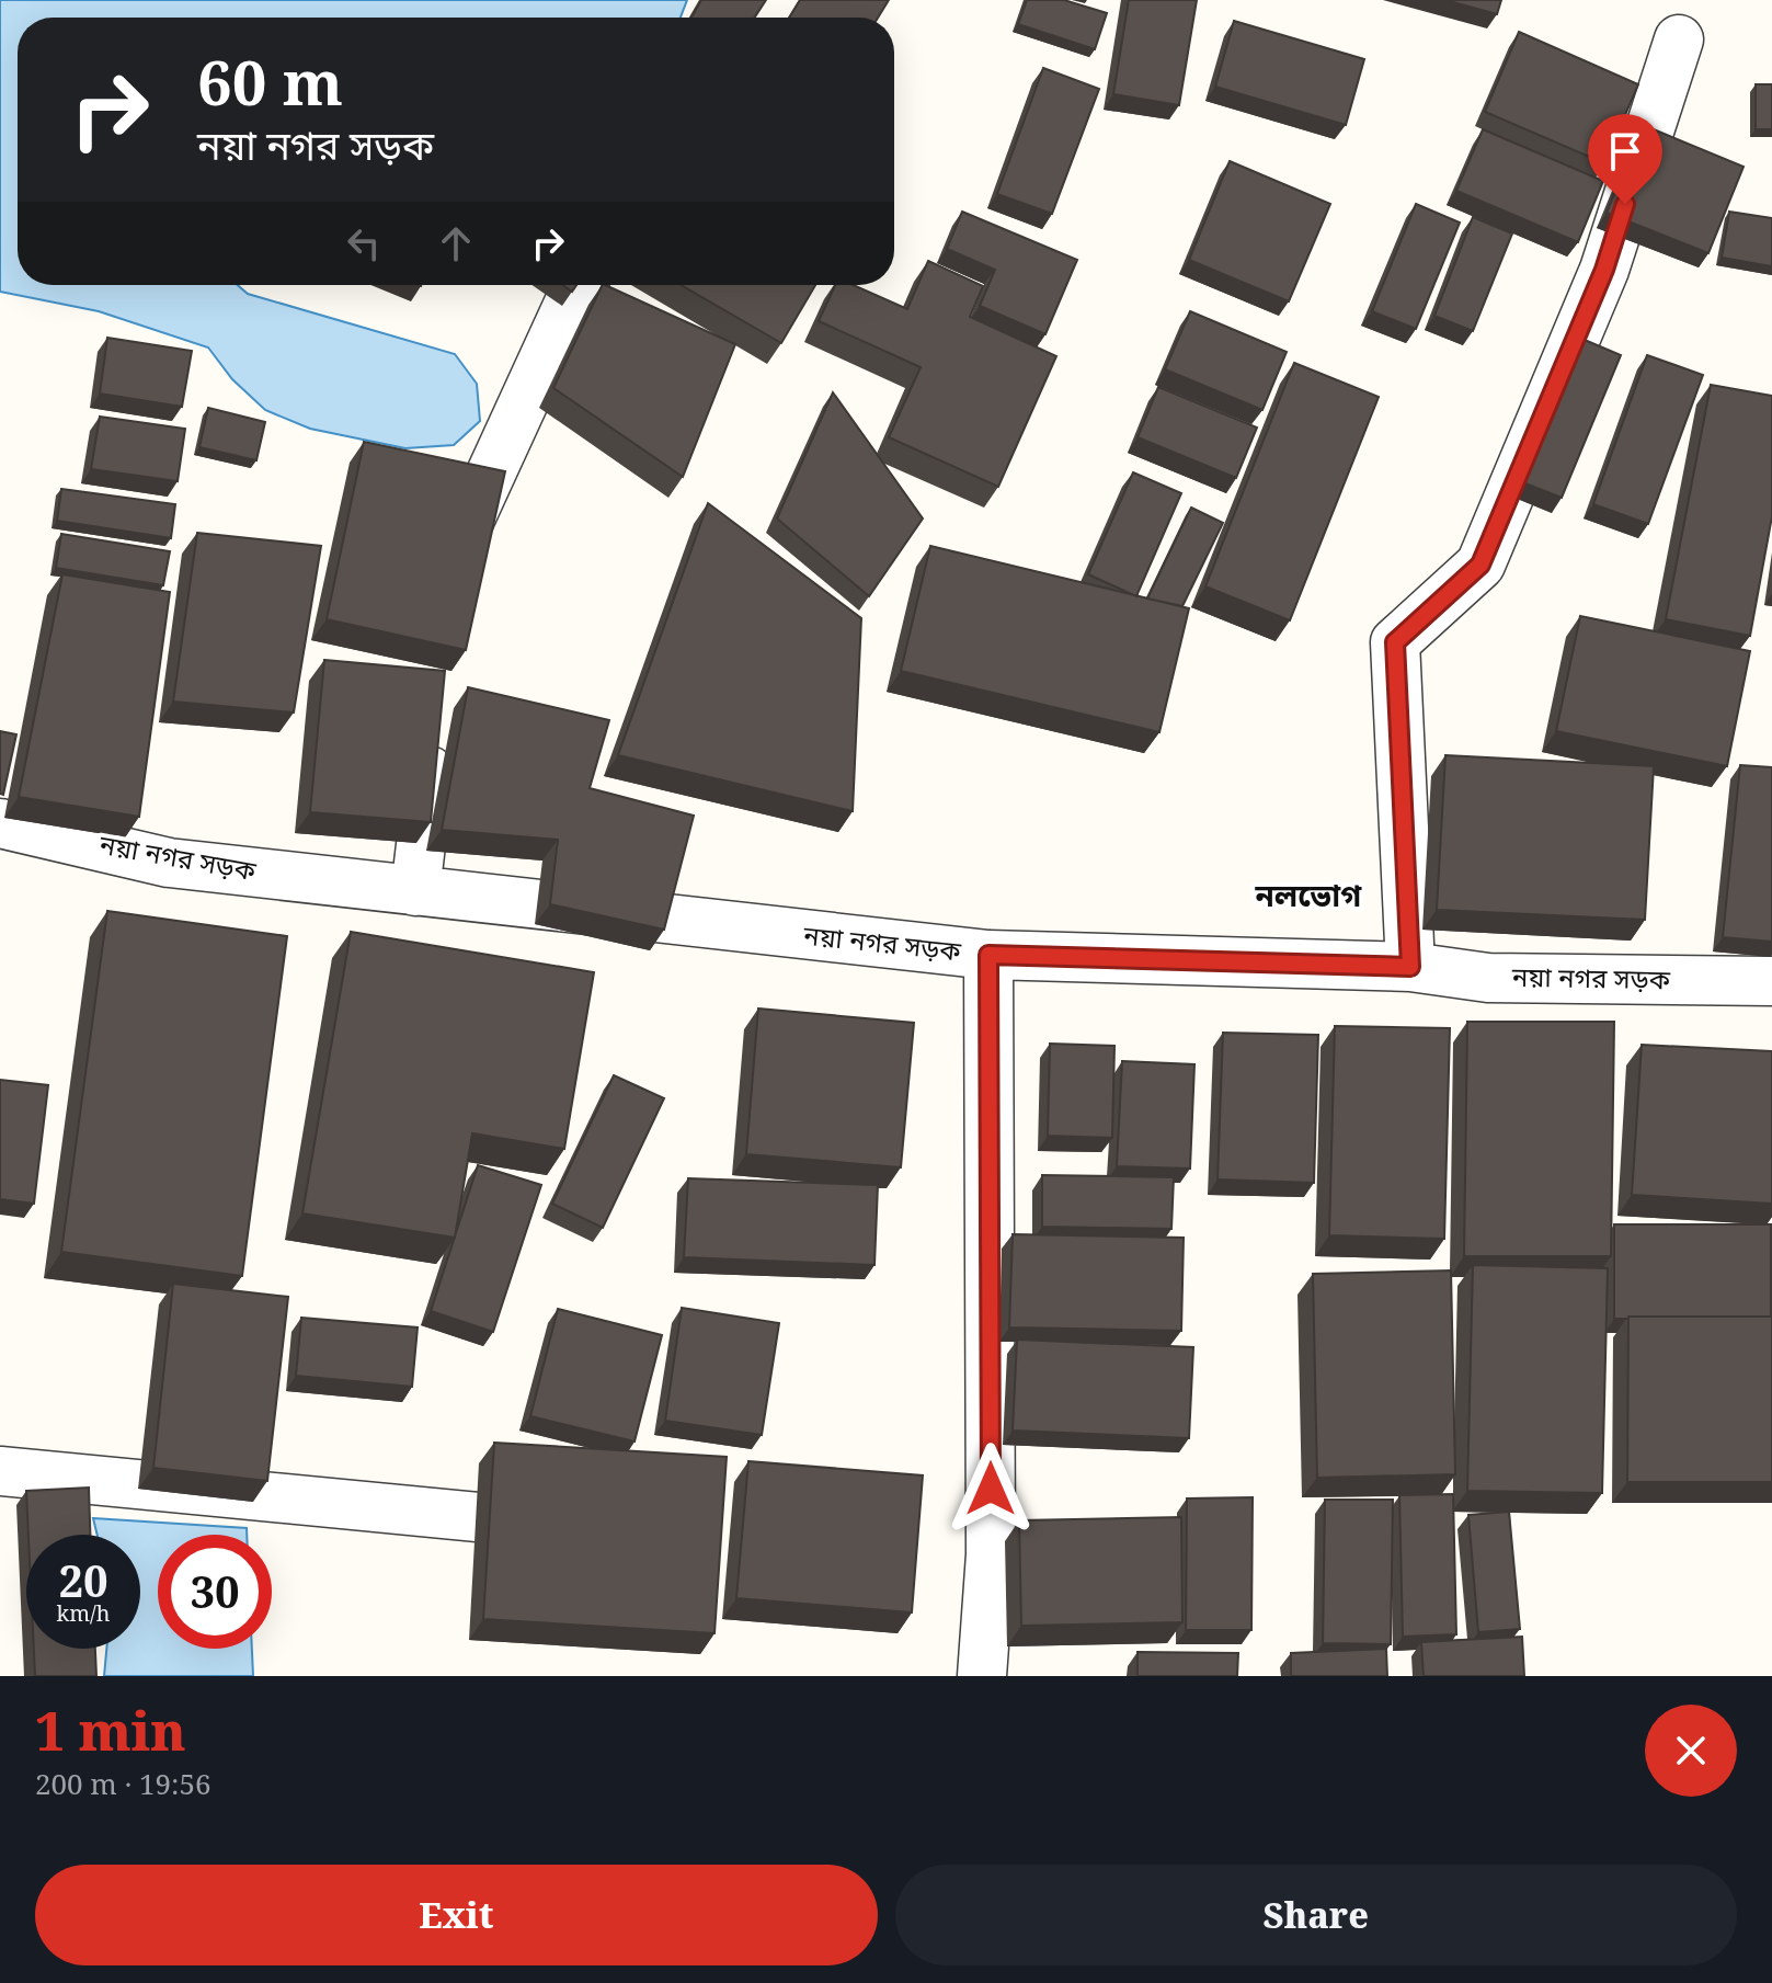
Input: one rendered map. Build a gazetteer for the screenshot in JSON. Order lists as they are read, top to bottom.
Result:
{
  "streets": {
    "street": ["নয়া নগর সড়ক"]
  },
  "districts": ["নলভোগ"],
  "page": {
    "turn": ["60 m", "নয়া নগর সড়ক"],
    "speed": "20 km/h",
    "limit": "30",
    "heading": ["1 min", "200 m · 19:56"],
    "buttons": ["Exit", "Share"]
  }
}
